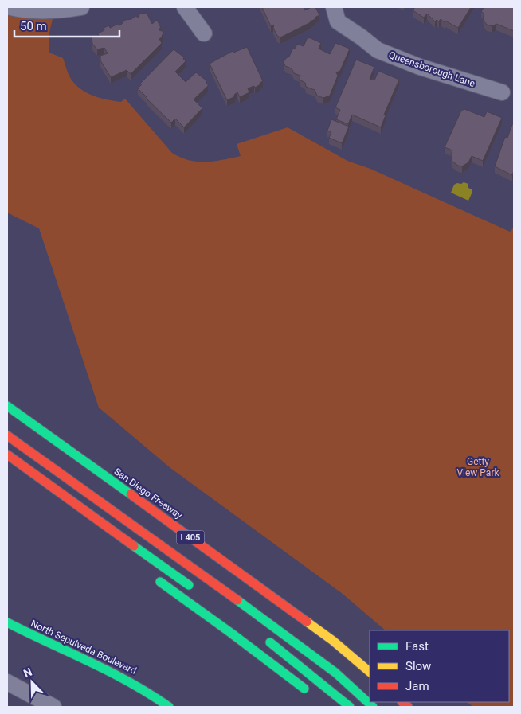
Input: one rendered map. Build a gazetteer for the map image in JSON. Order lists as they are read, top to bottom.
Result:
{
  "streets": {
    "main road": ["San Diego Freeway", "I 405", "North Sepulveda Boulevard"],
    "street": ["Queensborough Lane"]
  },
  "parks": ["Getty View Park"],
  "legend": ["Fast", "Slow", "Jam"],
  "scale_bar": "50 m",
  "north": "top left"
}
